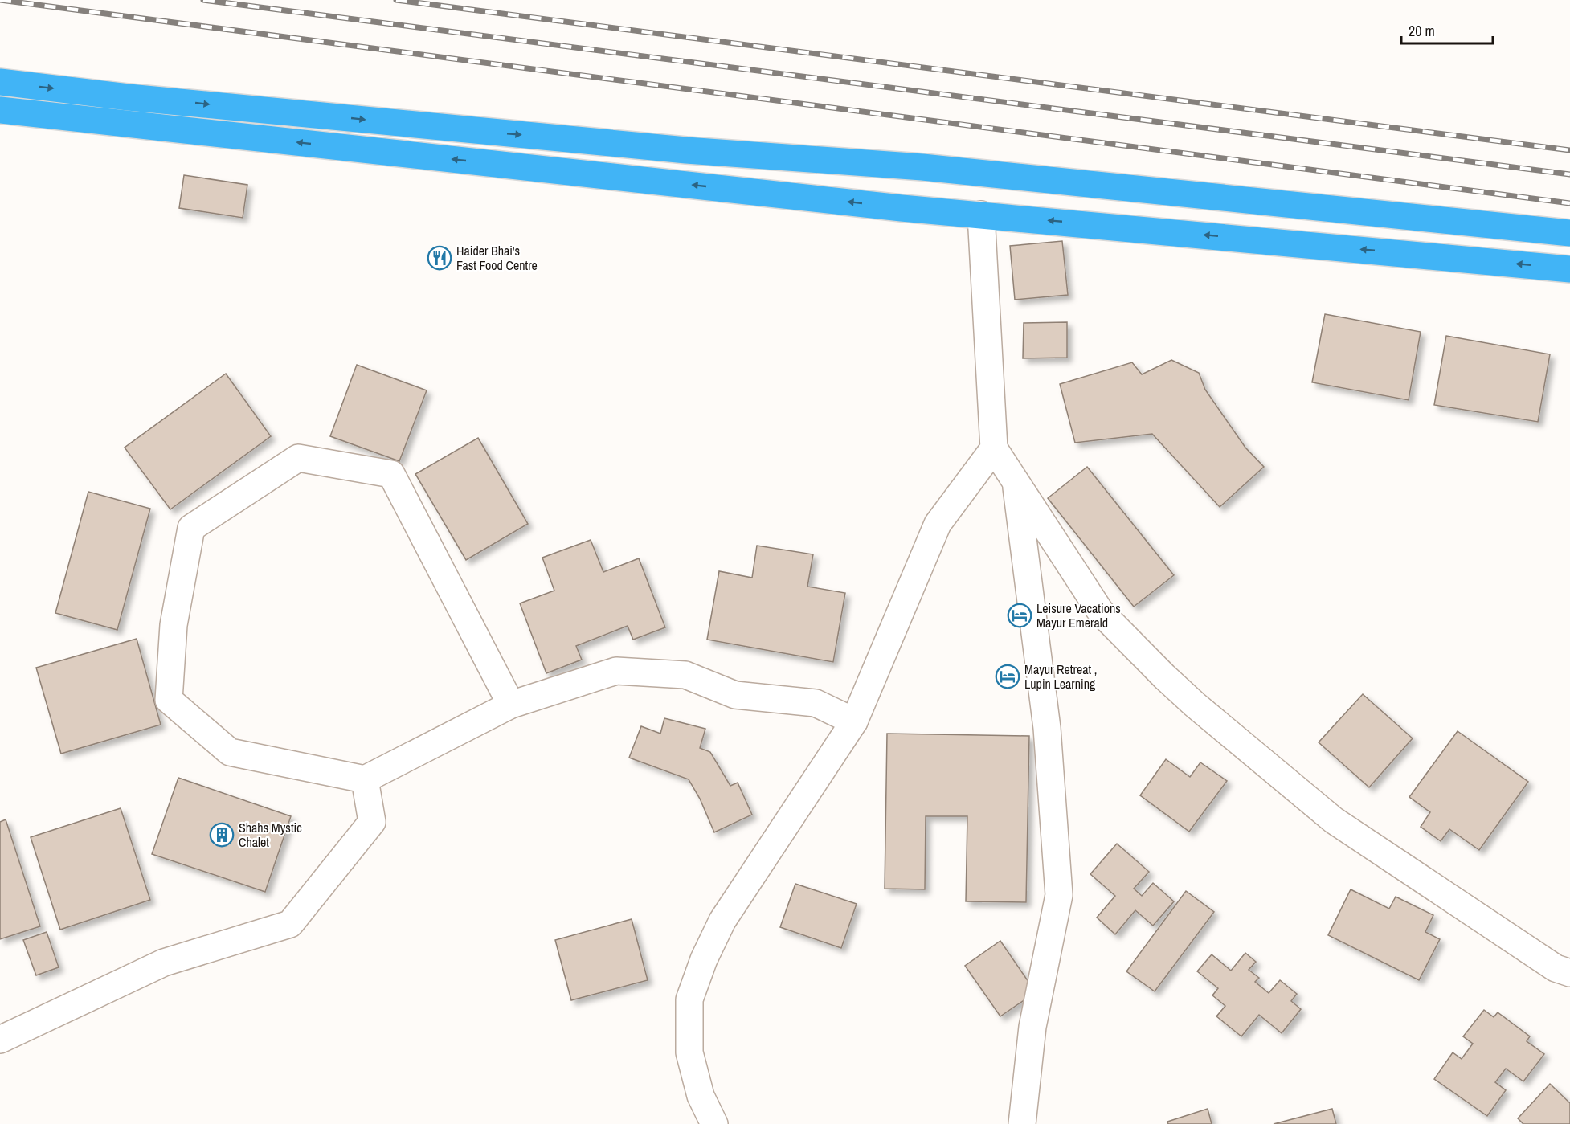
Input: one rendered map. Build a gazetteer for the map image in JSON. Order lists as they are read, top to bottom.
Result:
{
  "places": {
    "restaurant": ["Haider Bhai's Fast Food Centre"],
    "hotel": ["Leisure Vacations Mayur Emerald", "Mayur Retreat , Lupin Learning"],
    "building": ["Shahs Mystic Chalet"]
  },
  "scale_bar": "20 m"
}
